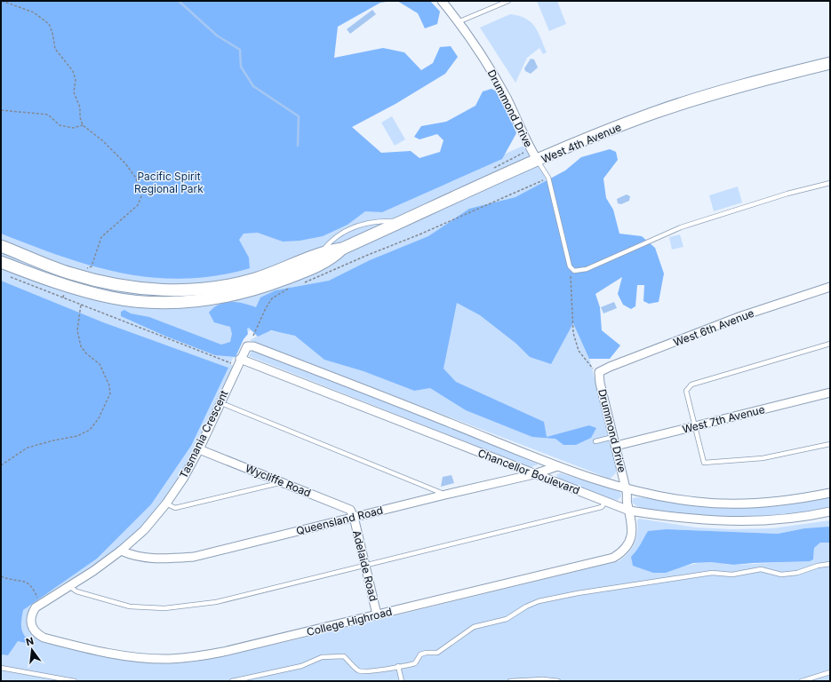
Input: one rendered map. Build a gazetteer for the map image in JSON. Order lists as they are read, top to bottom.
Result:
{
  "streets": {
    "main road": ["West 4th Avenue"],
    "street": [
      "Drummond Drive",
      "West 6th Avenue",
      "West 7th Avenue",
      "Tasmania Crescent",
      "Chancellor Boulevard",
      "Wycliffe Road",
      "Queensland Road",
      "Adelaide Road",
      "College Highroad"
    ]
  },
  "crossings": [
    ["Drummond Drive", "West 4th Avenue"],
    ["Drummond Drive", "West 6th Avenue"],
    ["Drummond Drive", "West 7th Avenue"],
    ["Drummond Drive", "Chancellor Boulevard"],
    ["Drummond Drive", "College Highroad"],
    ["Tasmania Crescent", "Chancellor Boulevard"],
    ["Tasmania Crescent", "Wycliffe Road"],
    ["Tasmania Crescent", "Queensland Road"],
    ["Tasmania Crescent", "College Highroad"],
    ["Chancellor Boulevard", "Queensland Road"],
    ["Chancellor Boulevard", "College Highroad"],
    ["Wycliffe Road", "Queensland Road"],
    ["Wycliffe Road", "Adelaide Road"],
    ["Queensland Road", "Adelaide Road"],
    ["Adelaide Road", "College Highroad"]
  ],
  "parks": ["Pacific Spirit Regional Park"],
  "north": "top"
}
